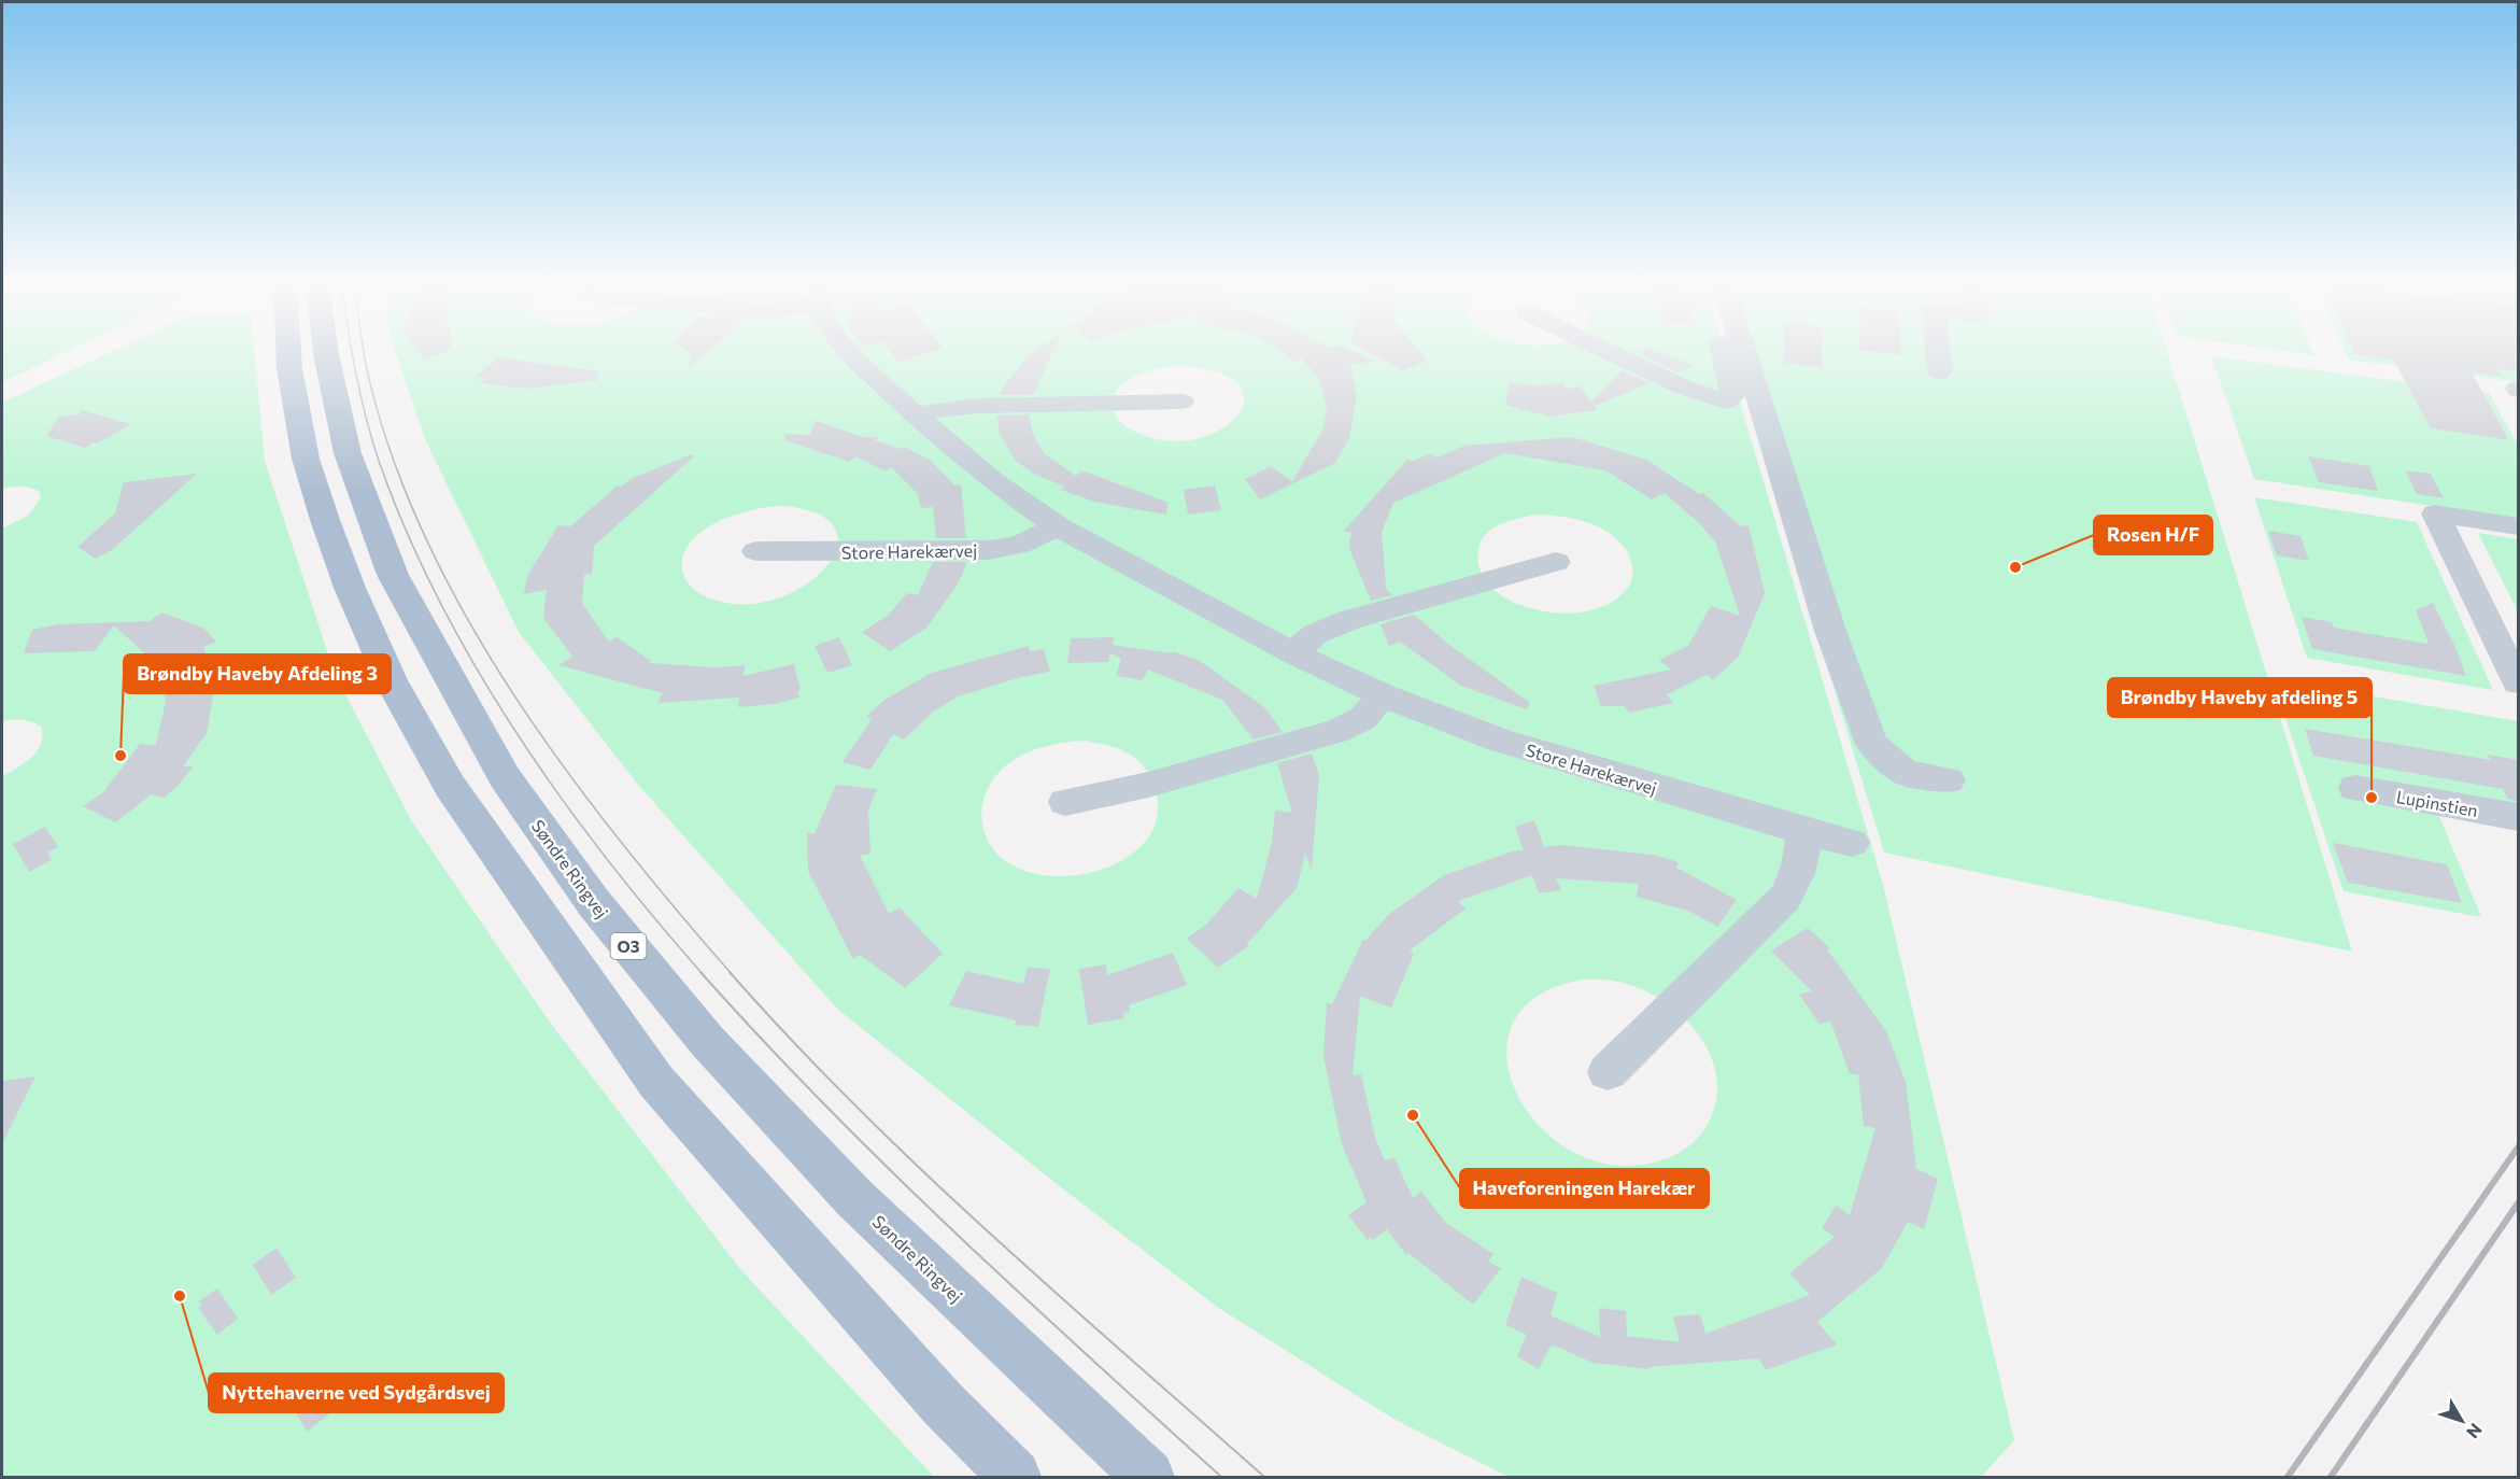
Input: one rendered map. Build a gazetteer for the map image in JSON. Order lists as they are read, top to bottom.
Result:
{
  "streets": {
    "main road": ["Søndre Ringvej", "O3"],
    "street": ["Store Harekærvej", "Lupinstien"]
  },
  "places": [
    "Rosen H/F",
    "Brøndby Haveby Afdeling 3",
    "Brøndby Haveby afdeling 5",
    "Haveforeningen Harekær",
    "Nyttehaverne ved Sydgårdsvej"
  ],
  "north": "bottom right"
}
